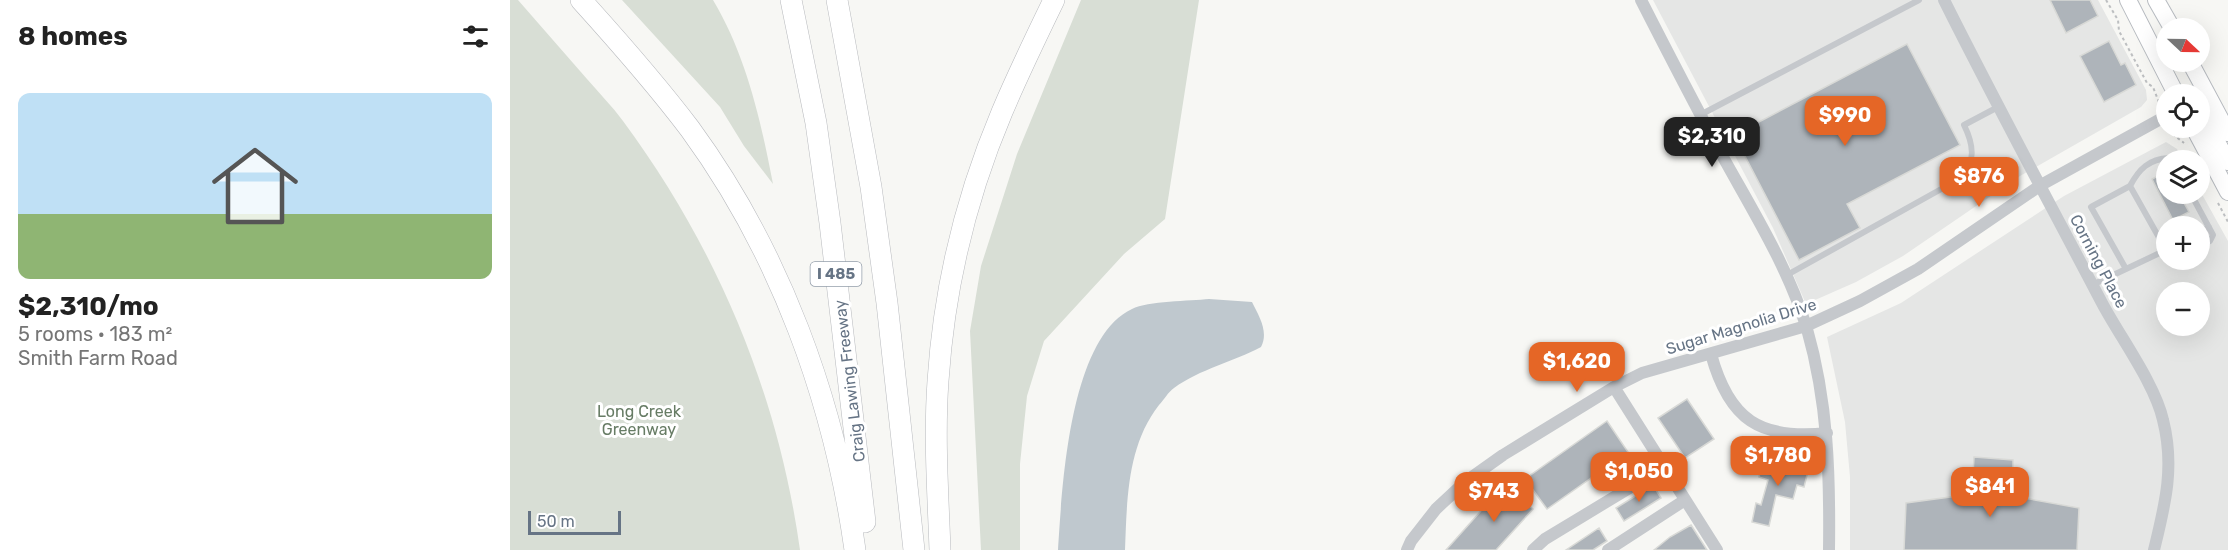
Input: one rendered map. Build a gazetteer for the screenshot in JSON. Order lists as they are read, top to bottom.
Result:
{
  "streets": {
    "highway": ["I 485", "Craig Lawing Freeway"],
    "street": ["Corning Place", "Sugar Magnolia Drive"]
  },
  "crossings": [
    ["Corning Place", "Sugar Magnolia Drive"]
  ],
  "parks": ["Long Creek Greenway"],
  "scale_bar": "50 m",
  "north": "right",
  "page": {
    "heading": "8 homes",
    "map_buttons": ["+", "−"],
    "list": [
      {
        "name": "$2,310/mo",
        "note": "5 rooms · 183 m² · Smith Farm Road"
      }
    ],
    "price": [
      "$990",
      "$2,310",
      "$876",
      "$1,620",
      "$1,780",
      "$1,050",
      "$841",
      "$743"
    ],
    "scale": "50 m"
  }
}
